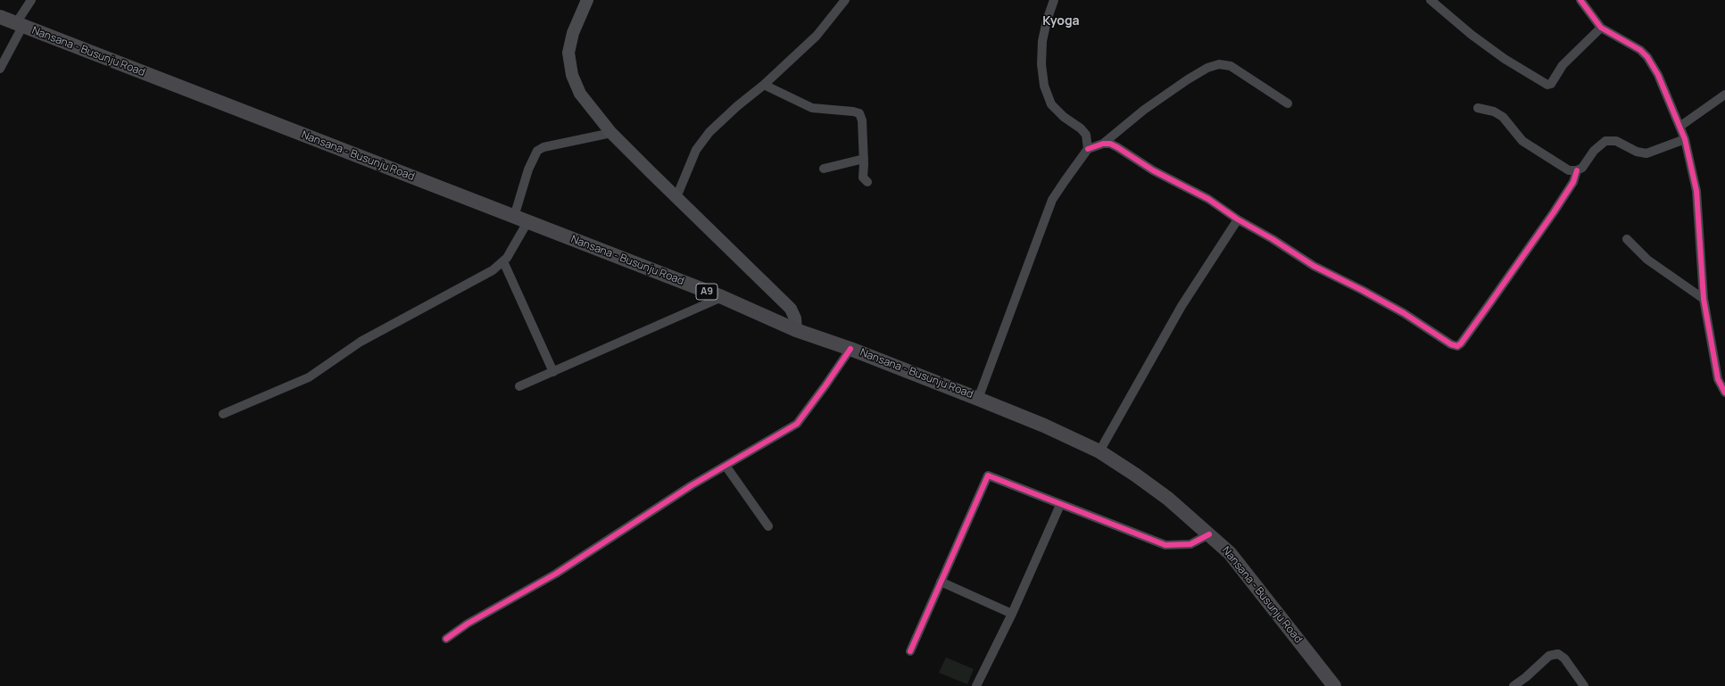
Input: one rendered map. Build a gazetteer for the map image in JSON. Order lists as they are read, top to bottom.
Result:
{
  "streets": {
    "main road": ["Nansana - Busunju Road", "A9"]
  },
  "districts": ["Kyoga"]
}
